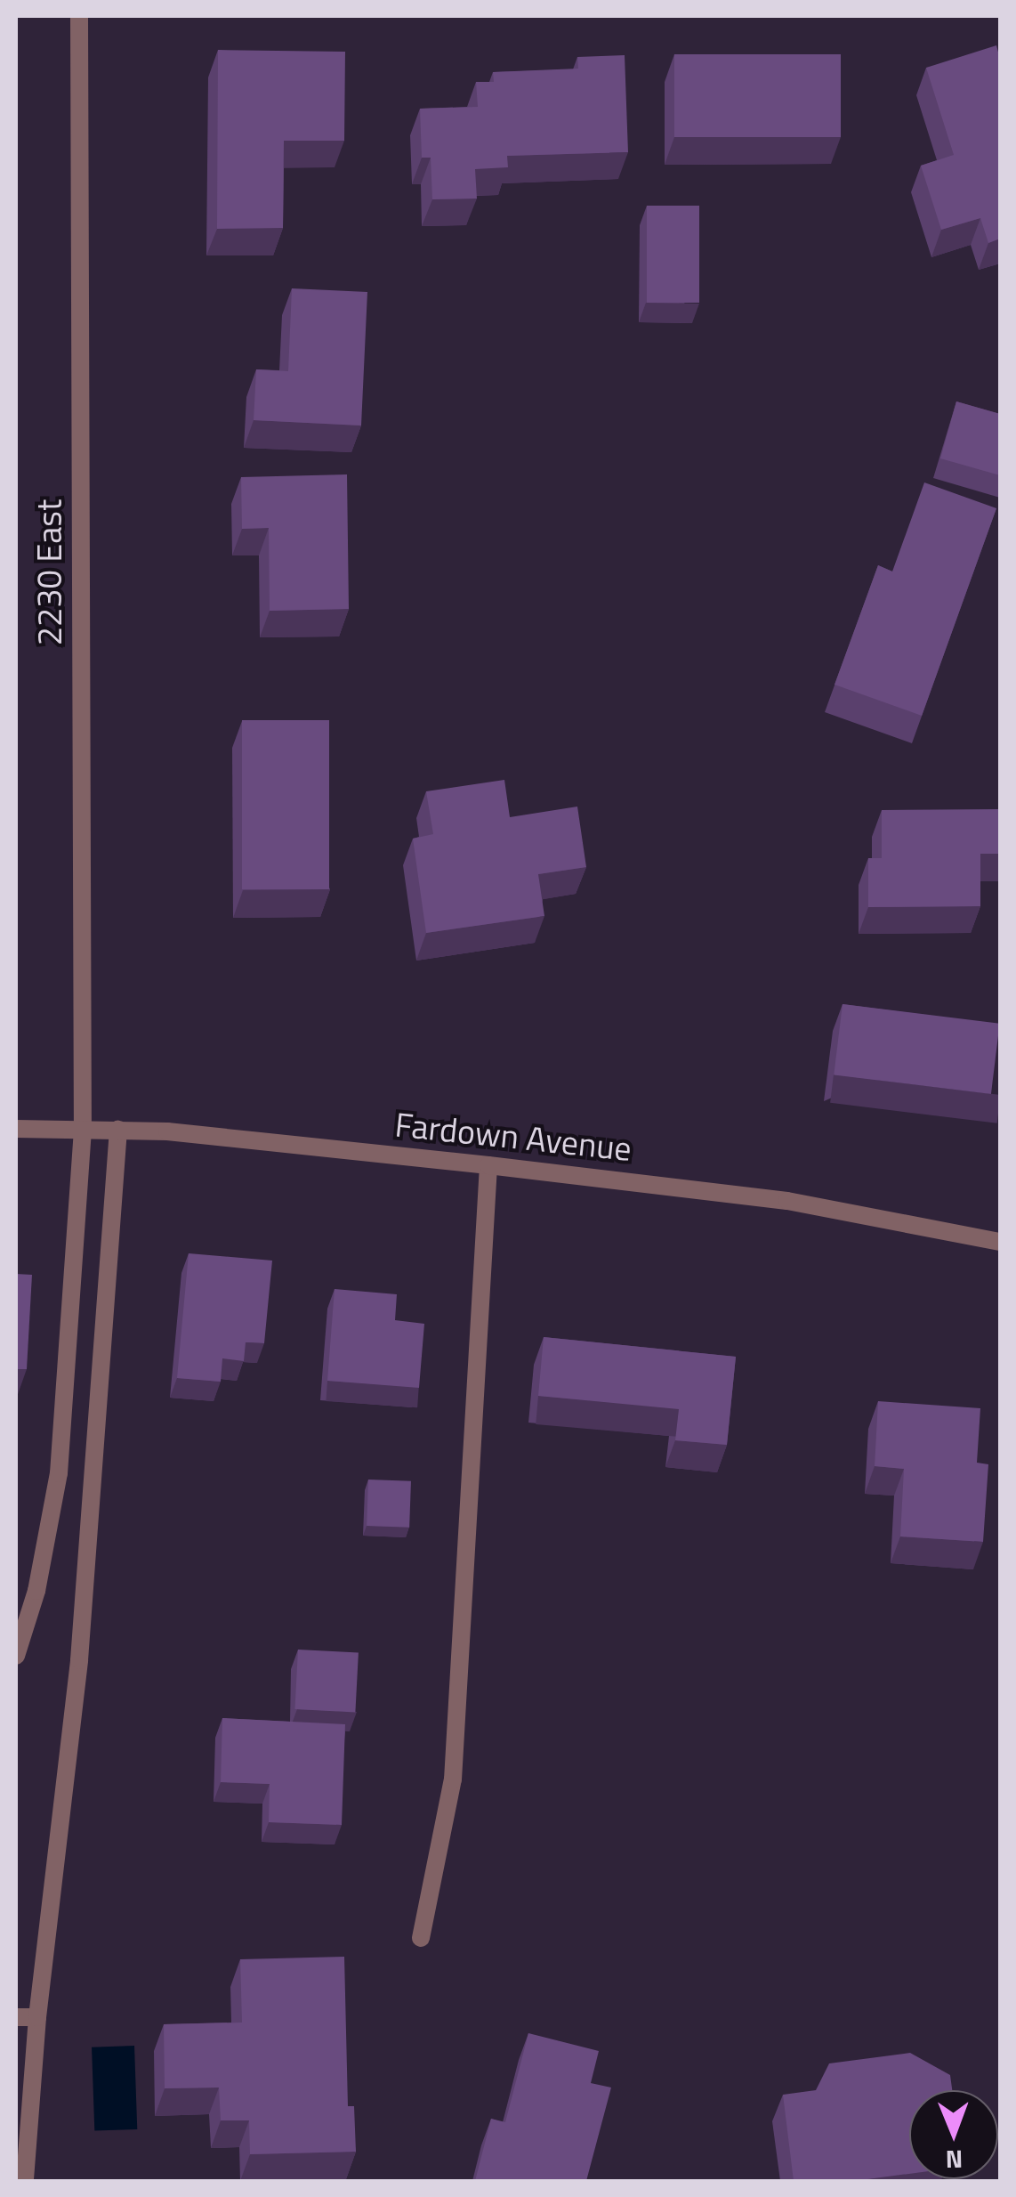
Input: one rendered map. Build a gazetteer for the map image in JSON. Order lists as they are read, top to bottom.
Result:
{
  "streets": {
    "street": ["2230 East", "Fardown Avenue"]
  },
  "crossings": [
    ["2230 East", "Fardown Avenue"]
  ],
  "north": "bottom"
}
